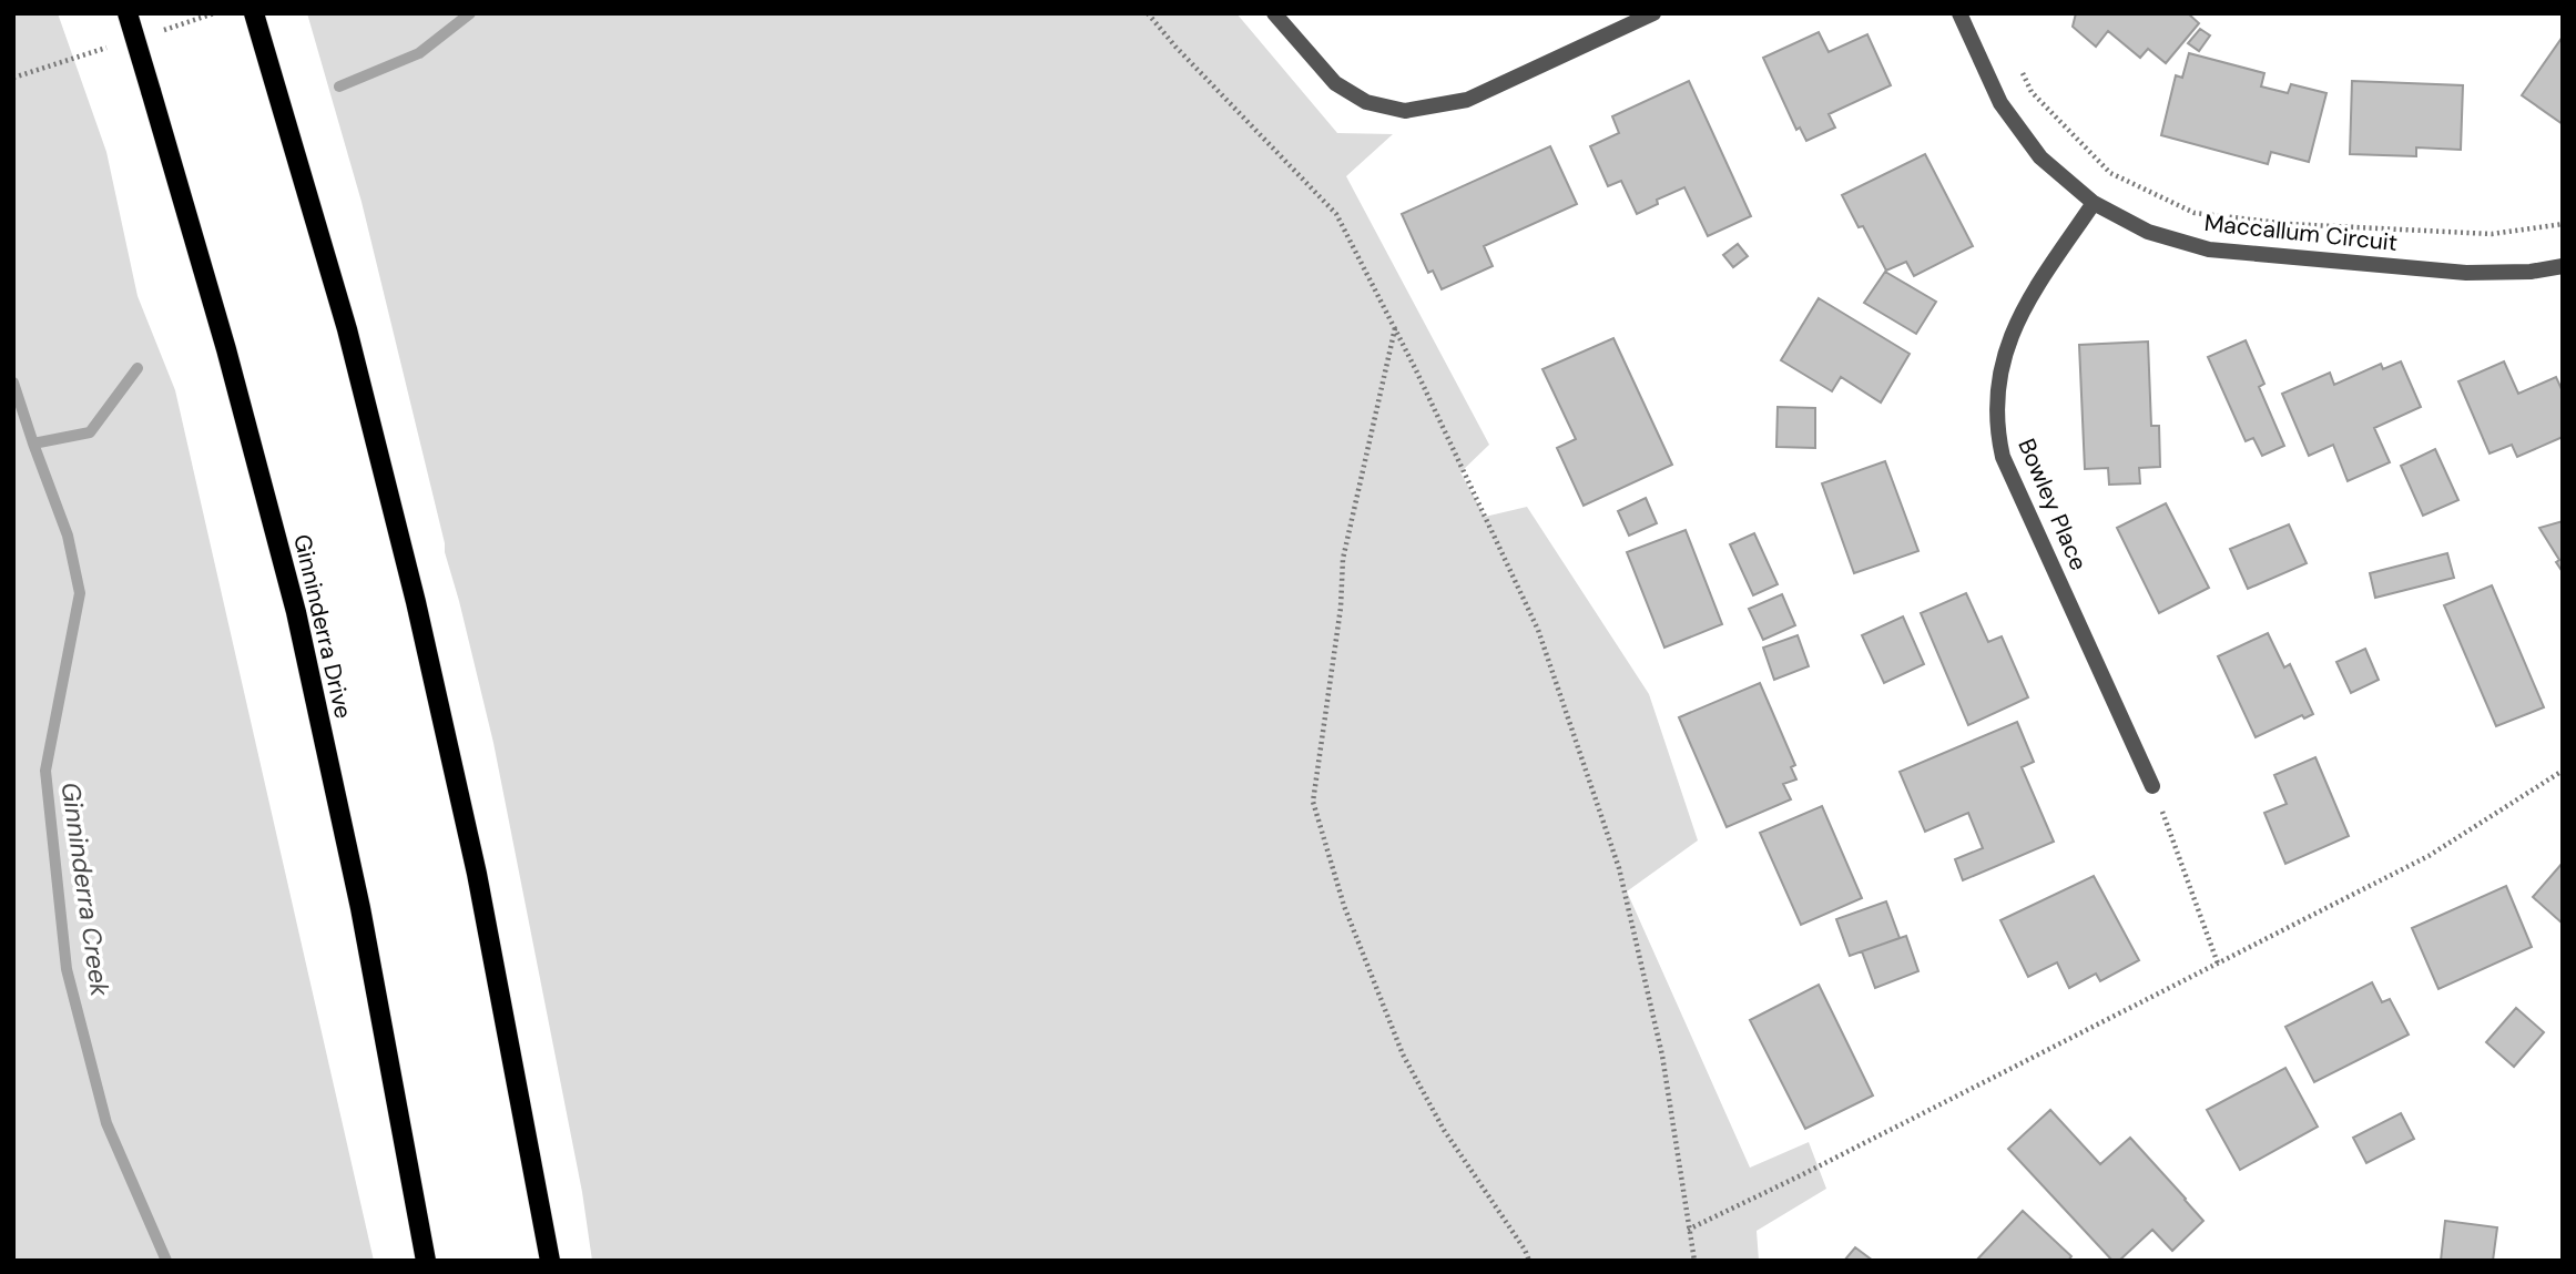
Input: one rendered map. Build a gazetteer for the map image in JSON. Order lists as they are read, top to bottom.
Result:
{
  "streets": {
    "main road": ["Ginninderra Drive"],
    "street": ["Maccallum Circuit", "Bowley Place"]
  },
  "crossings": [
    ["Maccallum Circuit", "Bowley Place"]
  ],
  "water": ["Ginninderra Creek"]
}
